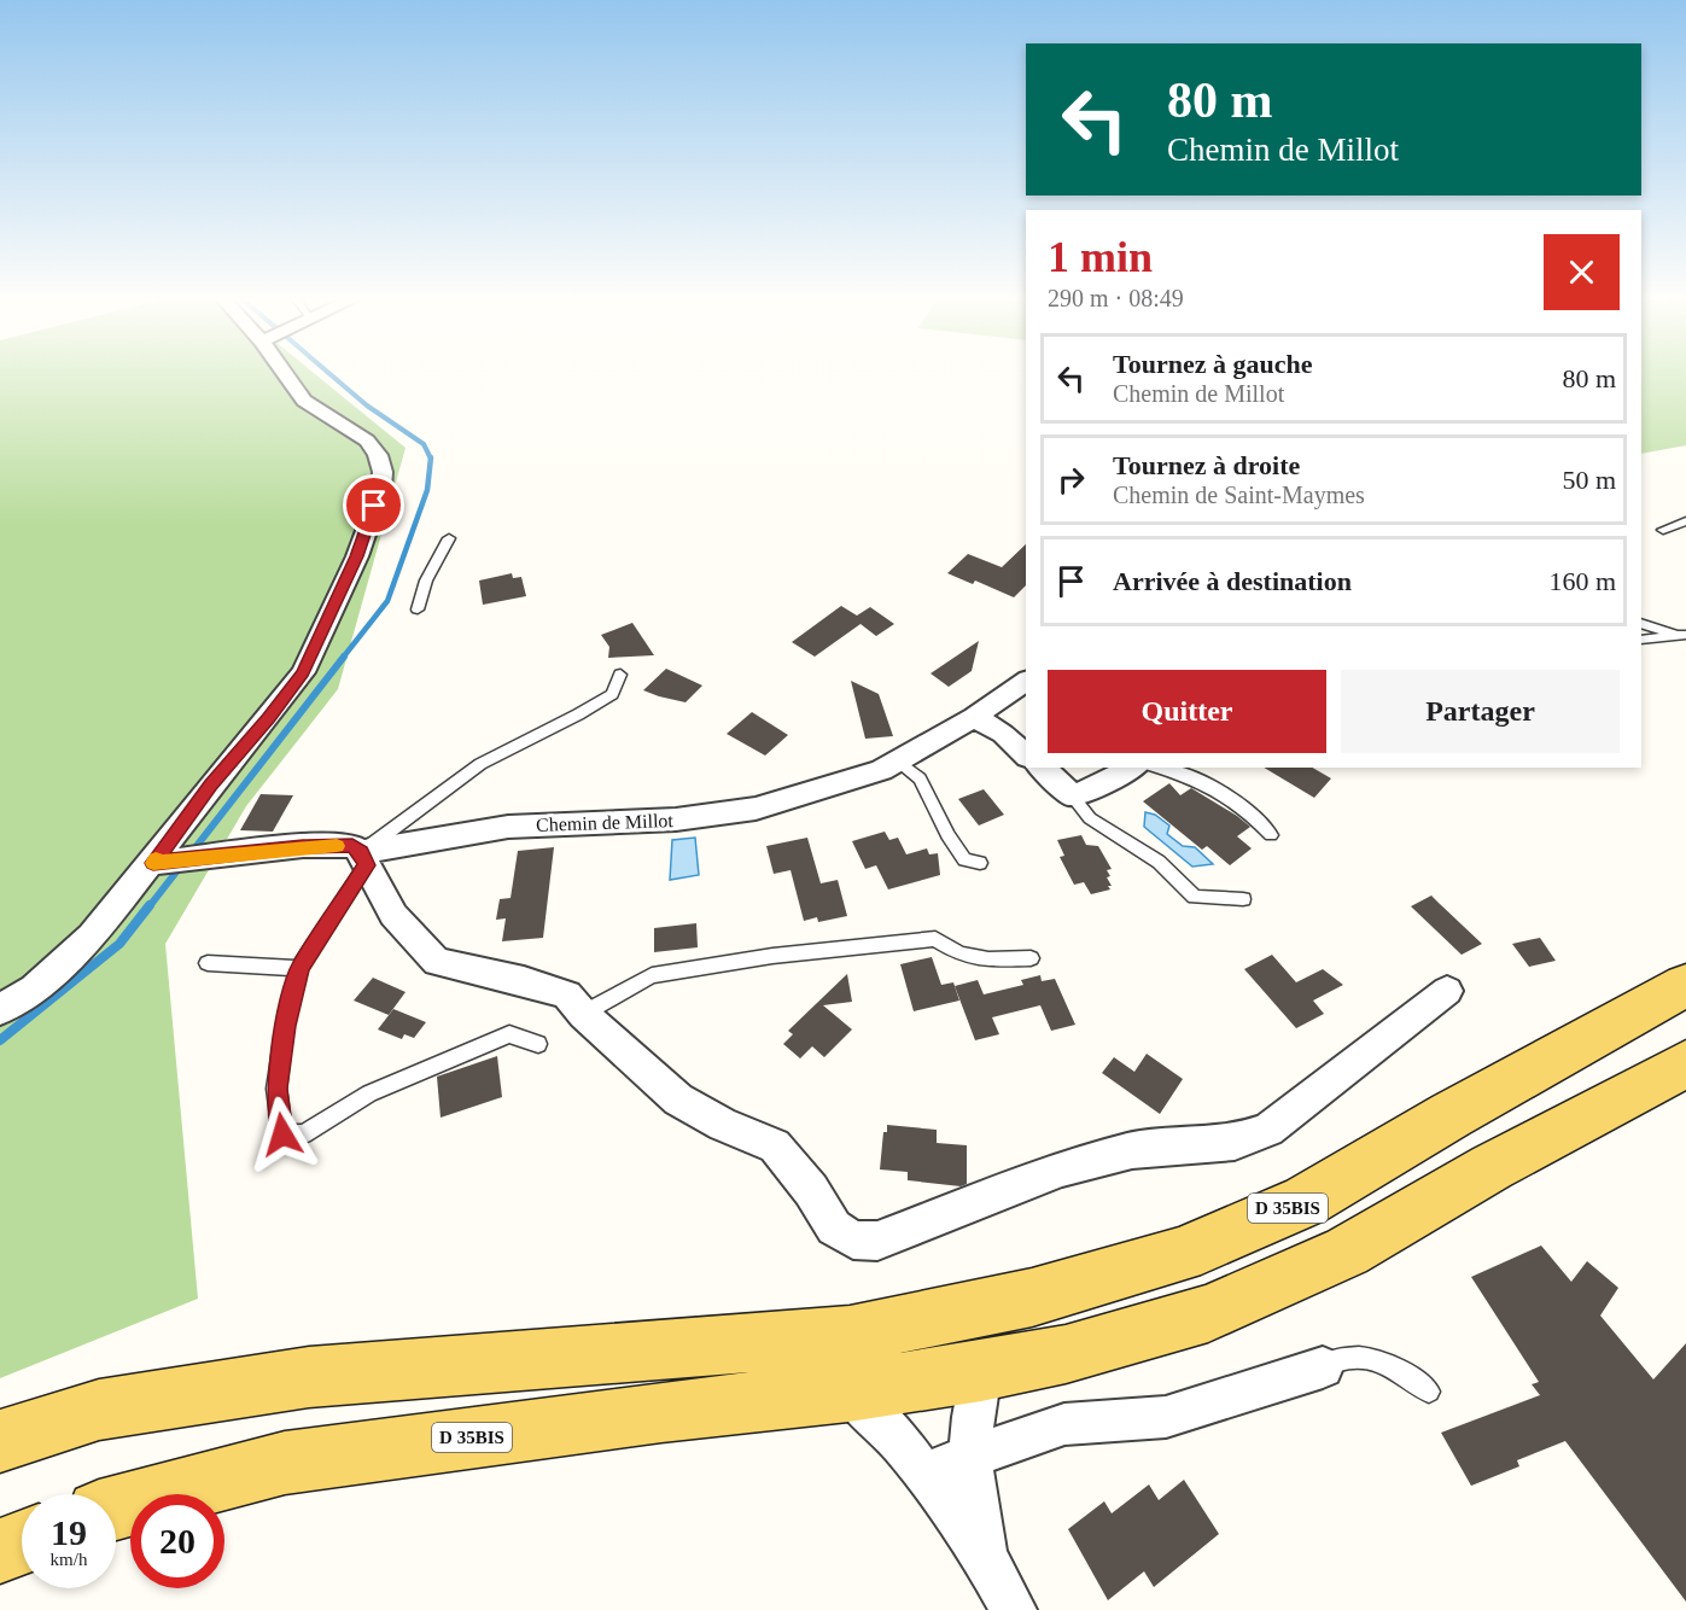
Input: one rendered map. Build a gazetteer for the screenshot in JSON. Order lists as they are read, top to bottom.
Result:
{
  "streets": {
    "main road": ["D 35BIS"],
    "street": ["Chemin de Millot"]
  },
  "page": {
    "turn": ["80 m", "Chemin de Millot"],
    "heading": ["1 min", "290 m · 08:49"],
    "list": [
      {
        "name": "Tournez à gauche",
        "note": "Chemin de Millot",
        "value": "80 m"
      },
      {
        "name": "Tournez à droite",
        "note": "Chemin de Saint-Maymes",
        "value": "50 m"
      },
      {
        "name": "Arrivée à destination",
        "value": "160 m"
      }
    ],
    "buttons": ["Quitter", "Partager"],
    "speed": "19 km/h",
    "limit": "20"
  }
}
